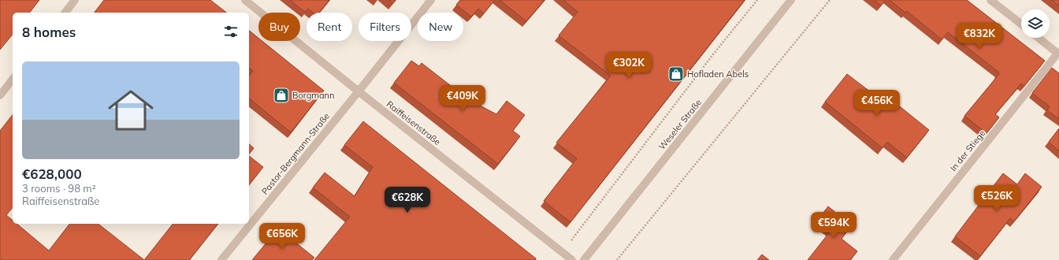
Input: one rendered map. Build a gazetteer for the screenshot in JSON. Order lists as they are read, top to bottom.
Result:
{
  "streets": {
    "street": [
      "Raiffeisenstraße",
      "Weseler Straße",
      "In der Stiege",
      "Pastor-Bergmann-Straße"
    ]
  },
  "crossings": [
    ["Raiffeisenstraße", "Pastor-Bergmann-Straße"]
  ],
  "places": {
    "shop": ["Hofladen Abels", "Borgmann"]
  },
  "page": {
    "chip": [
      "Buy",
      "Rent",
      "Filters",
      "New"
    ],
    "heading": "8 homes",
    "price": [
      "€832K",
      "€302K",
      "€409K",
      "€456K",
      "€526K",
      "€628K",
      "€594K",
      "€656K"
    ],
    "list": [
      {
        "name": "€628,000",
        "note": "3 rooms · 98 m² · Raiffeisenstraße"
      }
    ]
  }
}
